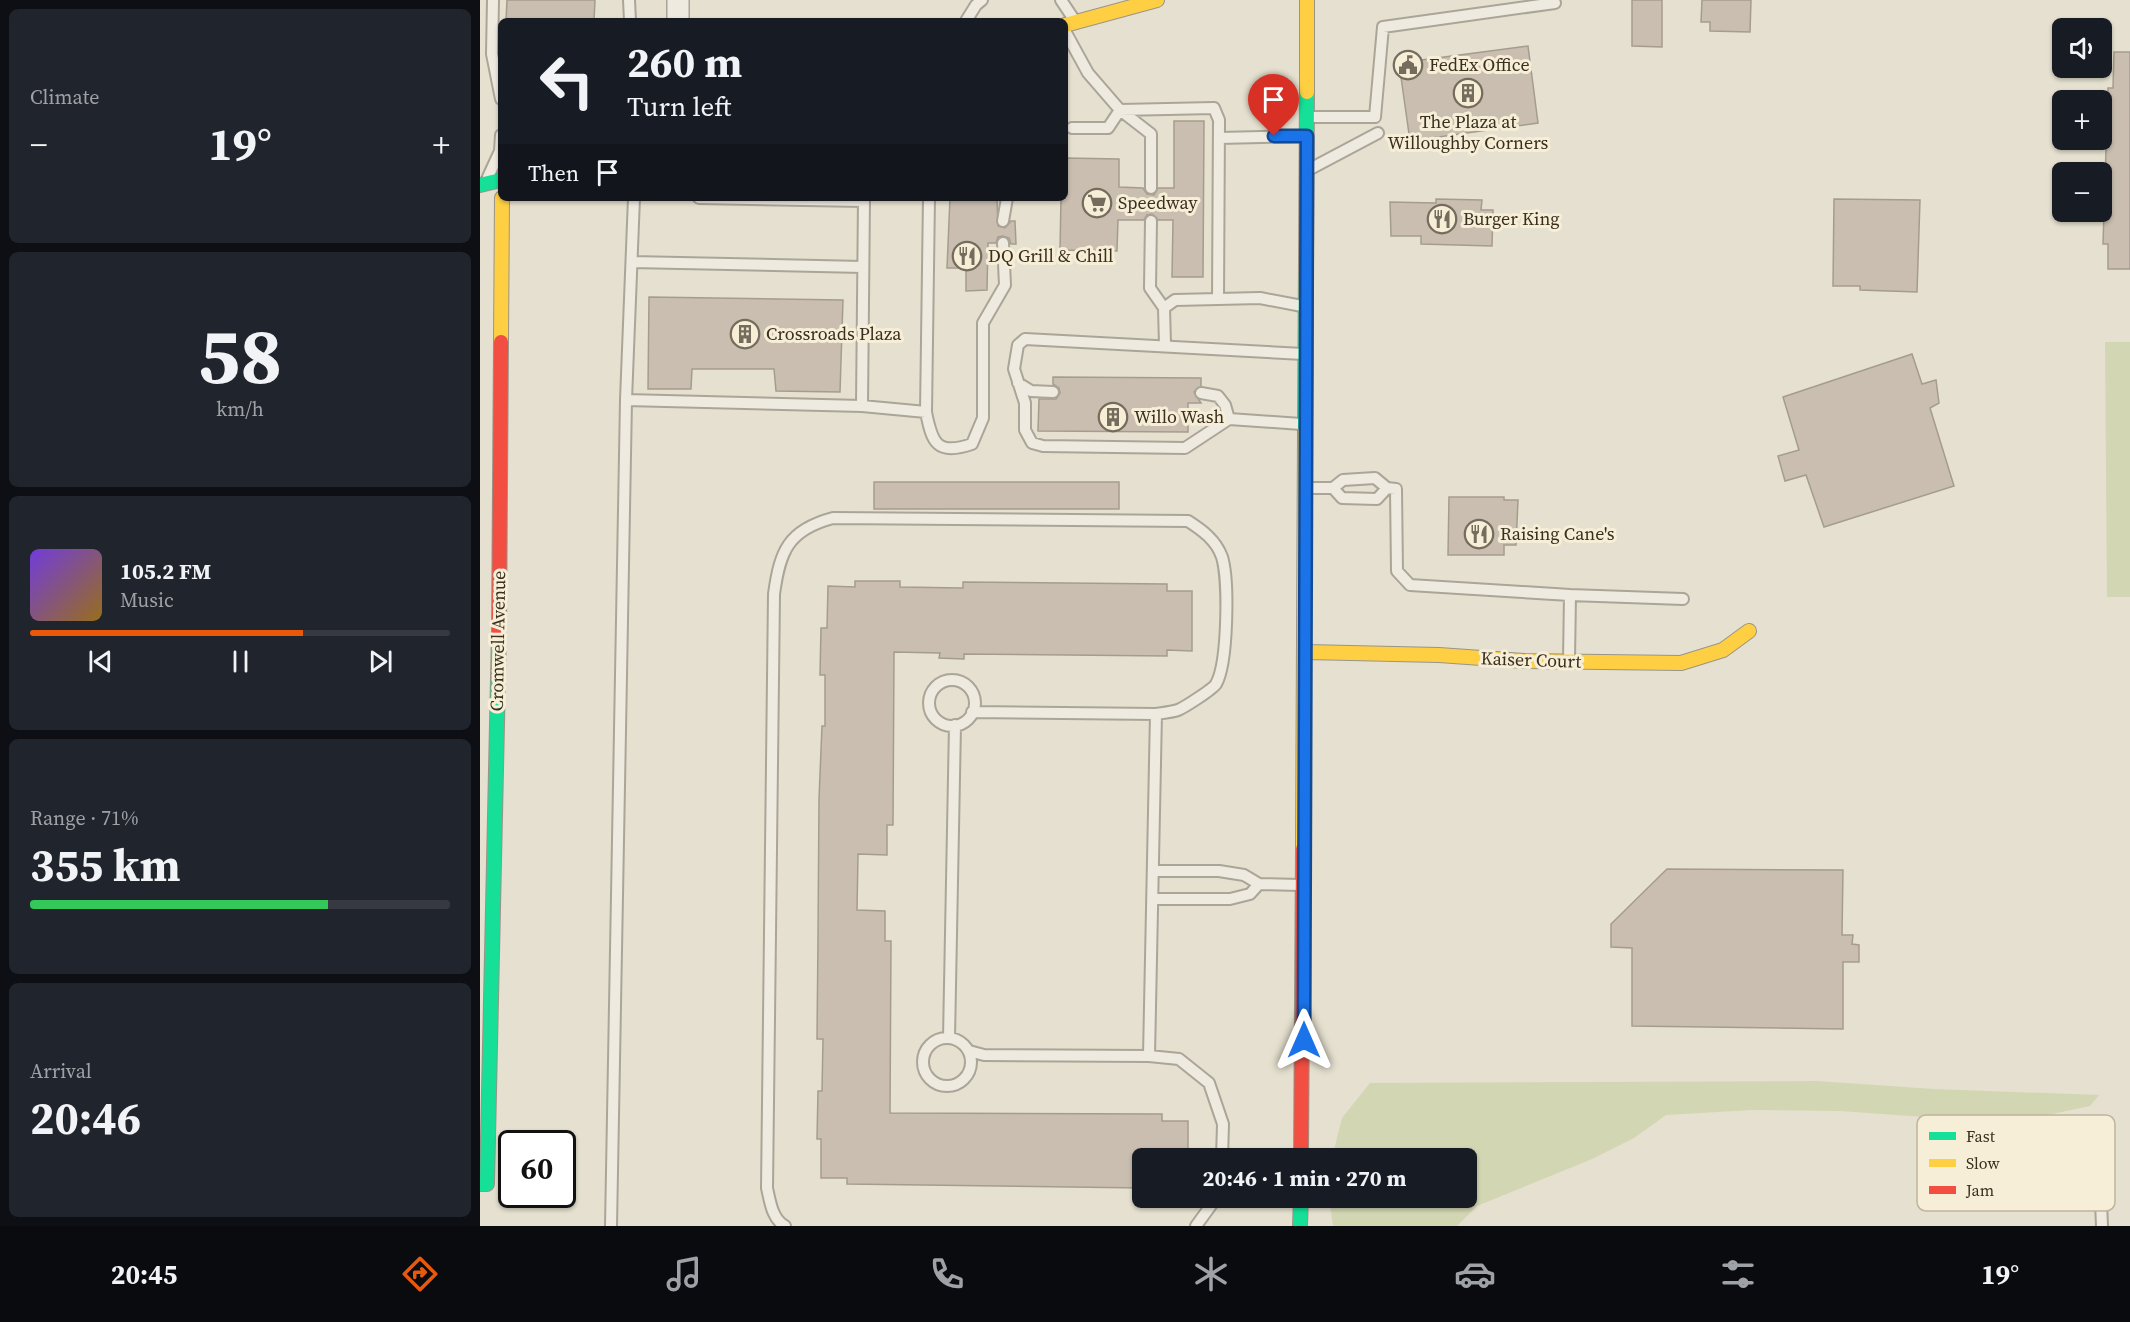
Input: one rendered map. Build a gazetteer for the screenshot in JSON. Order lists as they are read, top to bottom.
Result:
{
  "streets": {
    "street": ["Cromwell Avenue", "Kaiser Court"]
  },
  "places": {
    "public building": ["FedEx Office"],
    "building": ["The Plaza at Willoughby Corners", "Crossroads Plaza", "Willo Wash"],
    "supermarket": ["Speedway"],
    "restaurant": ["Burger King", "DQ Grill & Chill", "Raising Cane's"]
  },
  "legend": ["Fast", "Slow", "Jam"],
  "page": {
    "tile": [
      "Climate",
      ["58", "km/h"],
      ["Range · 71%", "355 km"],
      ["Arrival", "20:46"]
    ],
    "map_buttons": ["+", "−"],
    "turn": ["260 m", "Turn left"],
    "heat": ["−", "19°", "+"],
    "then": "Then",
    "song": ["105.2 FM", "Music"],
    "limit": "60",
    "trip": "20:46 · 1 min · 270 m",
    "tabs": ["20:45", "19°"]
  }
}
